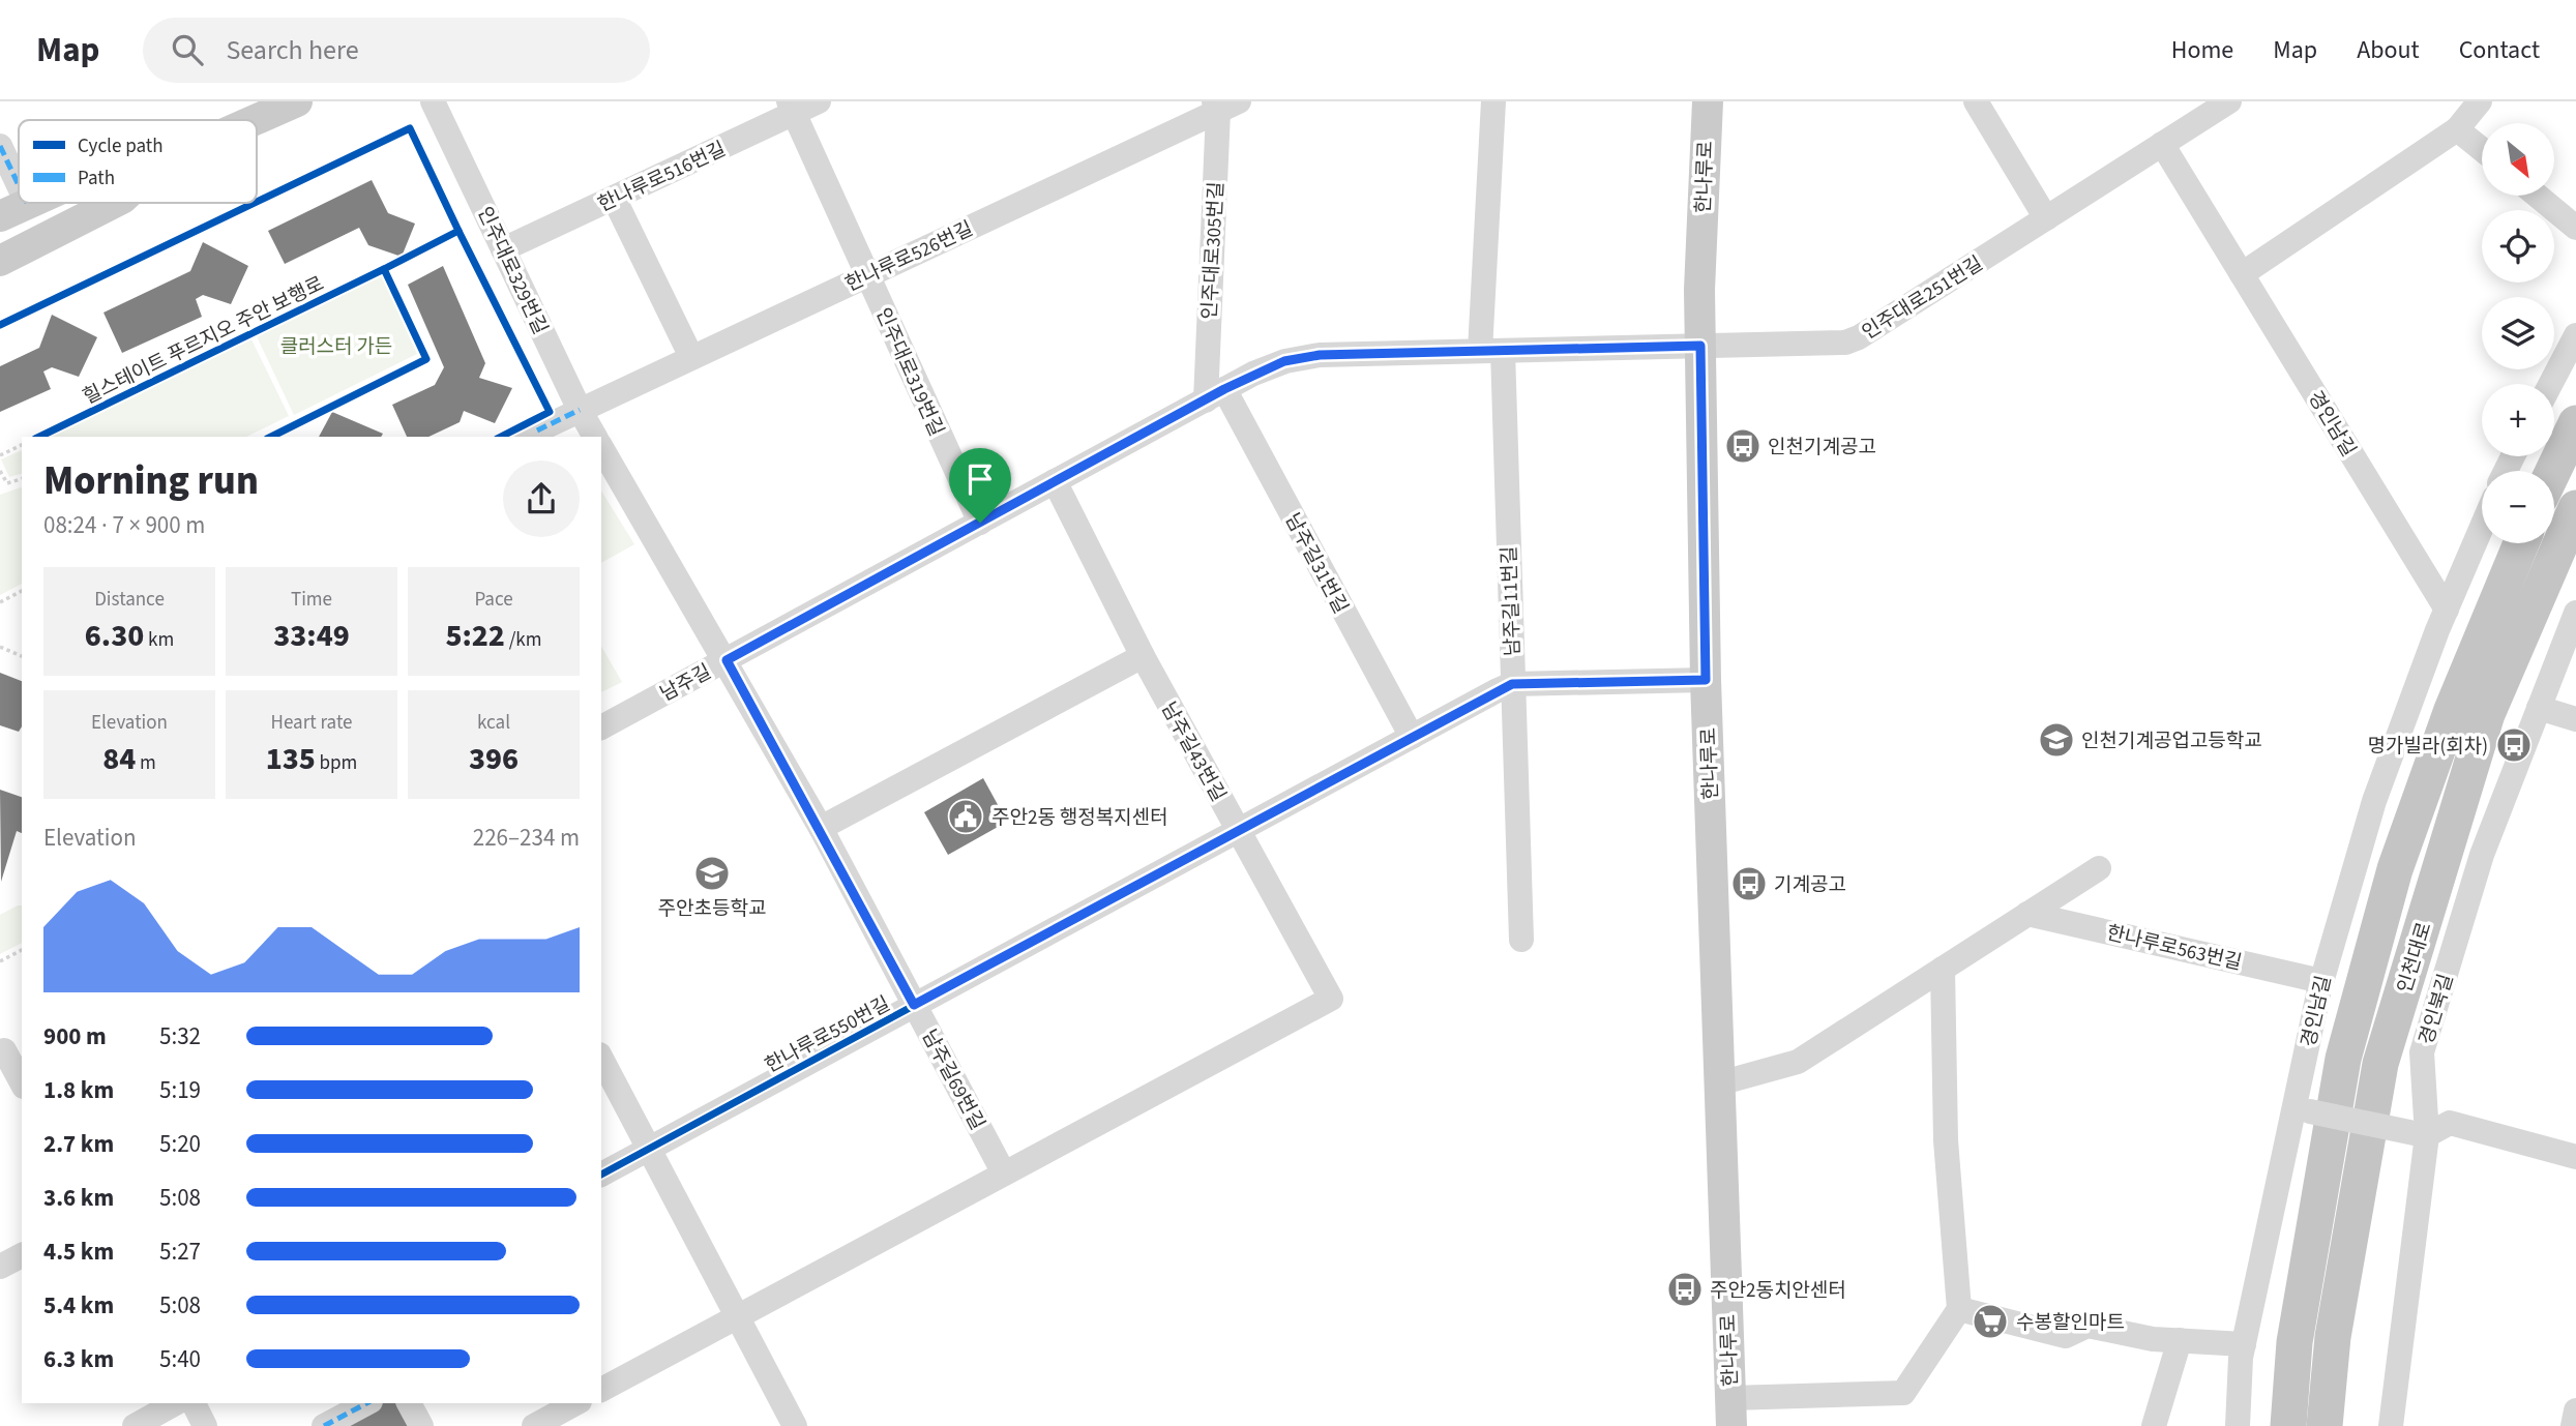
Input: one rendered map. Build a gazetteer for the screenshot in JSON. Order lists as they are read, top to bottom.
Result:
{
  "streets": {
    "highway": ["인천대로"],
    "main road": ["한나루로"],
    "street": [
      "한나루로516번길",
      "인주대로305번길",
      "한나루로526번길",
      "인주대로329번길",
      "인주대로251번길",
      "인주대로319번길",
      "경인남길",
      "남주길31번길",
      "남주길11번길",
      "남주길",
      "남주길43번길",
      "한나루로563번길",
      "경인북길",
      "한나루로550번길",
      "남주길69번길"
    ],
    "cycle path": ["힐스테이트 푸르지오 주안 보행로"]
  },
  "crossings": [
    ["한나루로516번길", "인주대로329번길"],
    ["한나루로516번길", "인주대로319번길"],
    ["한나루로", "인주대로251번길"],
    ["한나루로", "남주길"],
    ["한나루로", "한나루로550번길"],
    ["인주대로305번길", "한나루로526번길"],
    ["인주대로305번길", "남주길31번길"],
    ["인주대로305번길", "남주길"],
    ["한나루로526번길", "인주대로329번길"],
    ["한나루로526번길", "인주대로319번길"],
    ["인주대로251번길", "경인남길"],
    ["인주대로251번길", "남주길"],
    ["인주대로319번길", "남주길"],
    ["경인남길", "한나루로563번길"],
    ["남주길31번길", "남주길"],
    ["남주길31번길", "한나루로550번길"],
    ["남주길11번길", "남주길"],
    ["남주길11번길", "한나루로550번길"],
    ["남주길", "남주길43번길"],
    ["남주길", "남주길69번길"],
    ["남주길43번길", "한나루로550번길"],
    ["남주길43번길", "남주길69번길"],
    ["한나루로550번길", "남주길69번길"]
  ],
  "parks": ["클러스터 가든"],
  "places": {
    "bus stop": [
      "인천기계공고",
      "명가빌라(회차)",
      "기계공고",
      "주안2동치안센터"
    ],
    "school or university": ["인천기계공업고등학교", "주안초등학교"],
    "public building": ["주안2동 행정복지센터"],
    "supermarket": ["수봉할인마트"]
  },
  "legend": ["Cycle path", "Path"],
  "north": "bottom right",
  "page": {
    "header": "Map",
    "search": "Search here",
    "nav": [
      "Home",
      "Map",
      "About",
      "Contact"
    ],
    "map_buttons": ["+", "−"],
    "heading": ["Morning run", "08:24 · 7 × 900 m"],
    "stats": [
      ["Distance", "6.30 km"],
      ["Time", "33:49"],
      ["Pace", "5:22 /km"],
      ["Elevation", "84 m"],
      ["Heart rate", "135 bpm"],
      ["kcal", "396"]
    ],
    "chart": ["Elevation", "226–234 m"],
    "list": [
      {
        "name": "900 m",
        "note": "5:32"
      },
      {
        "name": "1.8 km",
        "note": "5:19"
      },
      {
        "name": "2.7 km",
        "note": "5:20"
      },
      {
        "name": "3.6 km",
        "note": "5:08"
      },
      {
        "name": "4.5 km",
        "note": "5:27"
      },
      {
        "name": "5.4 km",
        "note": "5:08"
      },
      {
        "name": "6.3 km",
        "note": "5:40"
      }
    ]
  }
}
